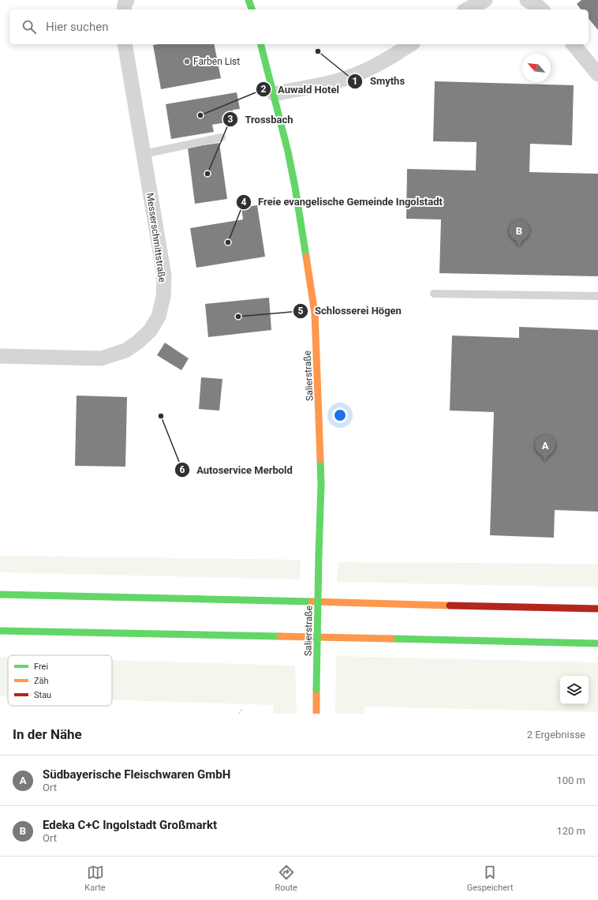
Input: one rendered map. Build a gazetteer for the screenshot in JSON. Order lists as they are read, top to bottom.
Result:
{
  "streets": {
    "main road": ["Salierstraße"],
    "street": ["Messerschmittstraße"]
  },
  "places": [
    "Smyths",
    "Farben List",
    "Auwald Hotel",
    "Trossbach",
    "Freie evangelische Gemeinde Ingolstadt",
    "Schlosserei Högen",
    "Autoservice Merbold"
  ],
  "legend": ["Frei", "Zäh", "Stau"],
  "north": "top left",
  "page": {
    "search": "Hier suchen",
    "pins": ["B", "A"],
    "heading": ["In der Nähe", "2 Ergebnisse"],
    "list": [
      {
        "mark": "A",
        "name": "Südbayerische Fleischwaren GmbH",
        "note": "Ort",
        "value": "100 m"
      },
      {
        "mark": "B",
        "name": "Edeka C+C Ingolstadt Großmarkt",
        "note": "Ort",
        "value": "120 m"
      }
    ],
    "nav": ["Karte", "Route", "Gespeichert"]
  }
}
